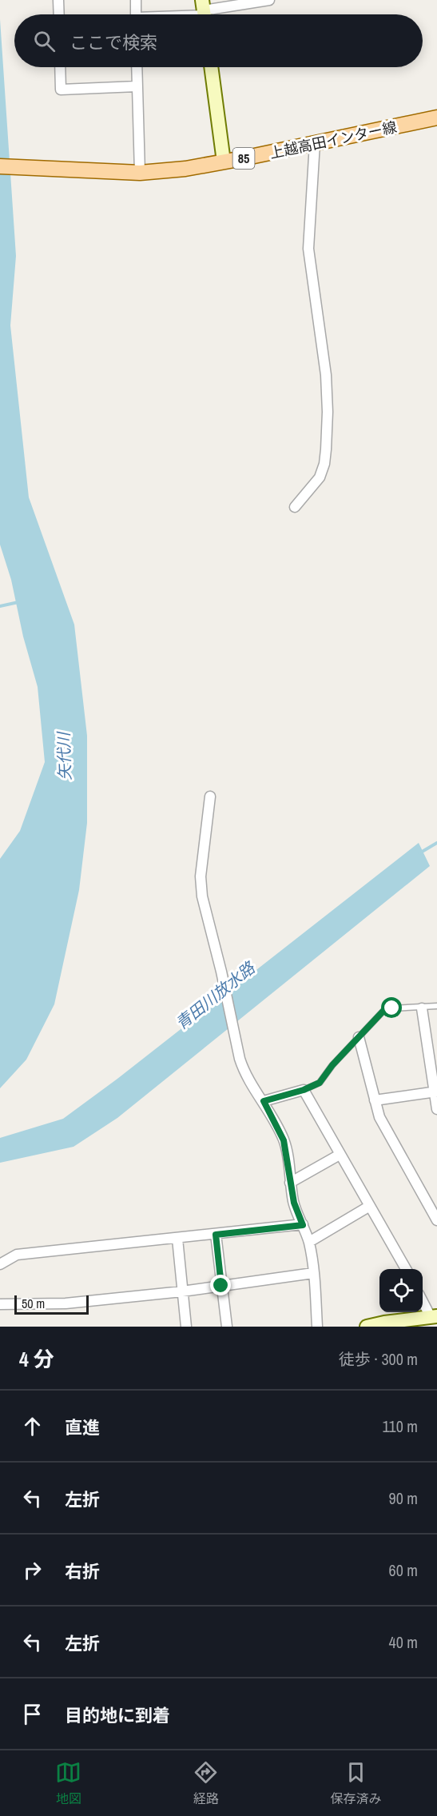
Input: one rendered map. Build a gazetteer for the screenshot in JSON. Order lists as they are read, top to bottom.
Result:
{
  "streets": {
    "main road": ["上越高田インター線", "85"]
  },
  "water": ["矢代川", "青田川放水路"],
  "scale_bar": "50 m",
  "page": {
    "search": "ここで検索",
    "scale": "50 m",
    "heading": ["4 分", "徒歩 · 300 m"],
    "list": [
      ["直進", "110 m"],
      ["左折", "90 m"],
      ["右折", "60 m"],
      ["左折", "40 m"],
      "目的地に到着"
    ],
    "nav": ["地図", "経路", "保存済み"]
  }
}
